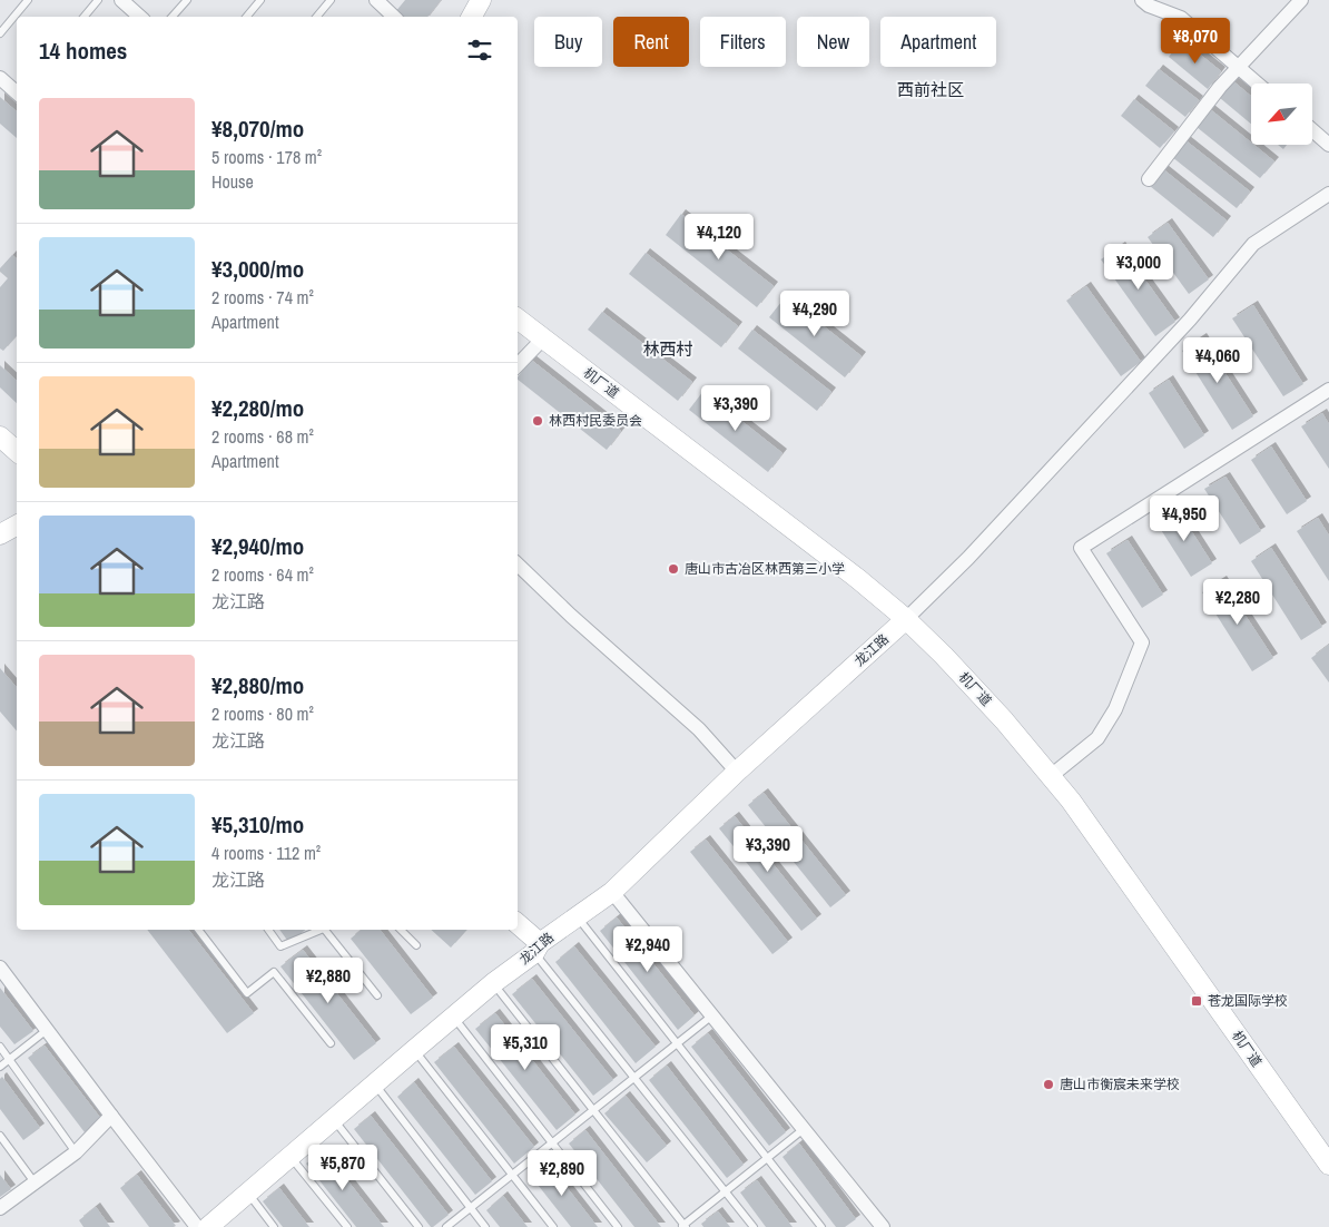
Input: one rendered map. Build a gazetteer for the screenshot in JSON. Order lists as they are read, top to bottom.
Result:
{
  "streets": {
    "street": ["机厂道", "龙江路"]
  },
  "crossings": [
    ["机厂道", "龙江路"]
  ],
  "districts": ["西前社区", "林西村"],
  "places": {
    "other": ["林西村民委员会", "唐山市古冶区林西第三小学", "唐山市衡宸未来学校"],
    "transit": ["苍龙国际学校"]
  },
  "north": "bottom left",
  "page": {
    "chip": [
      "Buy",
      "Rent",
      "Filters",
      "New",
      "Apartment"
    ],
    "heading": "14 homes",
    "price": [
      "¥8,070",
      "¥4,120",
      "¥3,000",
      "¥4,290",
      "¥4,060",
      "¥3,390",
      "¥4,950",
      "¥2,280",
      "¥3,390",
      "¥2,940",
      "¥2,880",
      "¥5,310",
      "¥5,870",
      "¥2,890"
    ],
    "list": [
      {
        "name": "¥8,070/mo",
        "note": "5 rooms · 178 m² · House"
      },
      {
        "name": "¥3,000/mo",
        "note": "2 rooms · 74 m² · Apartment"
      },
      {
        "name": "¥2,280/mo",
        "note": "2 rooms · 68 m² · Apartment"
      },
      {
        "name": "¥2,940/mo",
        "note": "2 rooms · 64 m² · 龙江路"
      },
      {
        "name": "¥2,880/mo",
        "note": "2 rooms · 80 m² · 龙江路"
      },
      {
        "name": "¥5,310/mo",
        "note": "4 rooms · 112 m² · 龙江路"
      }
    ]
  }
}
